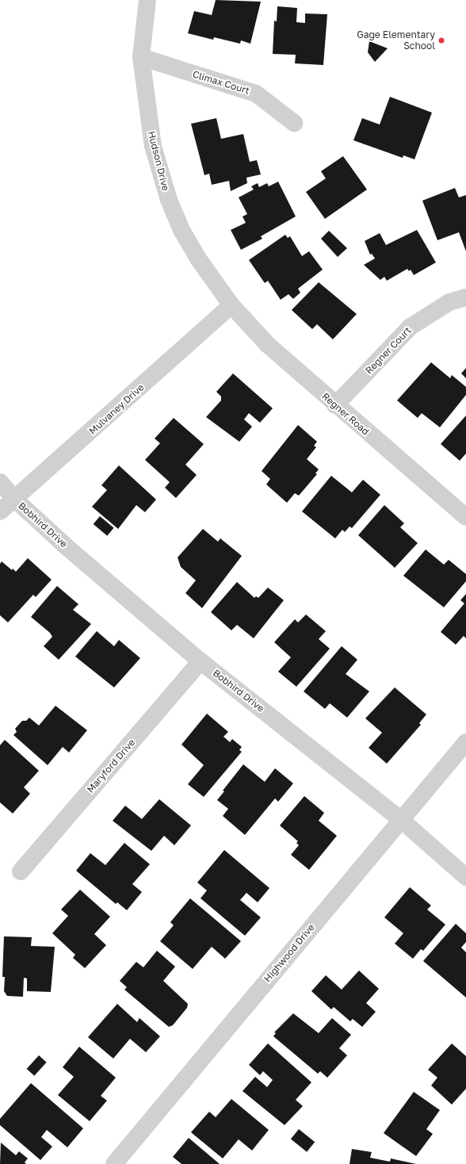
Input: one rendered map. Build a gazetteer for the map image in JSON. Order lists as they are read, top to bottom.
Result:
{
  "streets": {
    "street": [
      "Climax Court",
      "Hudson Drive",
      "Regner Court",
      "Mulvaney Drive",
      "Regner Road",
      "Bobhird Drive",
      "Maryford Drive",
      "Highwood Drive"
    ]
  },
  "crossings": [
    ["Climax Court", "Hudson Drive"],
    ["Hudson Drive", "Mulvaney Drive"],
    ["Hudson Drive", "Regner Road"],
    ["Regner Court", "Regner Road"],
    ["Mulvaney Drive", "Regner Road"],
    ["Mulvaney Drive", "Bobhird Drive"],
    ["Bobhird Drive", "Maryford Drive"],
    ["Bobhird Drive", "Highwood Drive"]
  ],
  "places": ["Gage Elementary School"]
}
